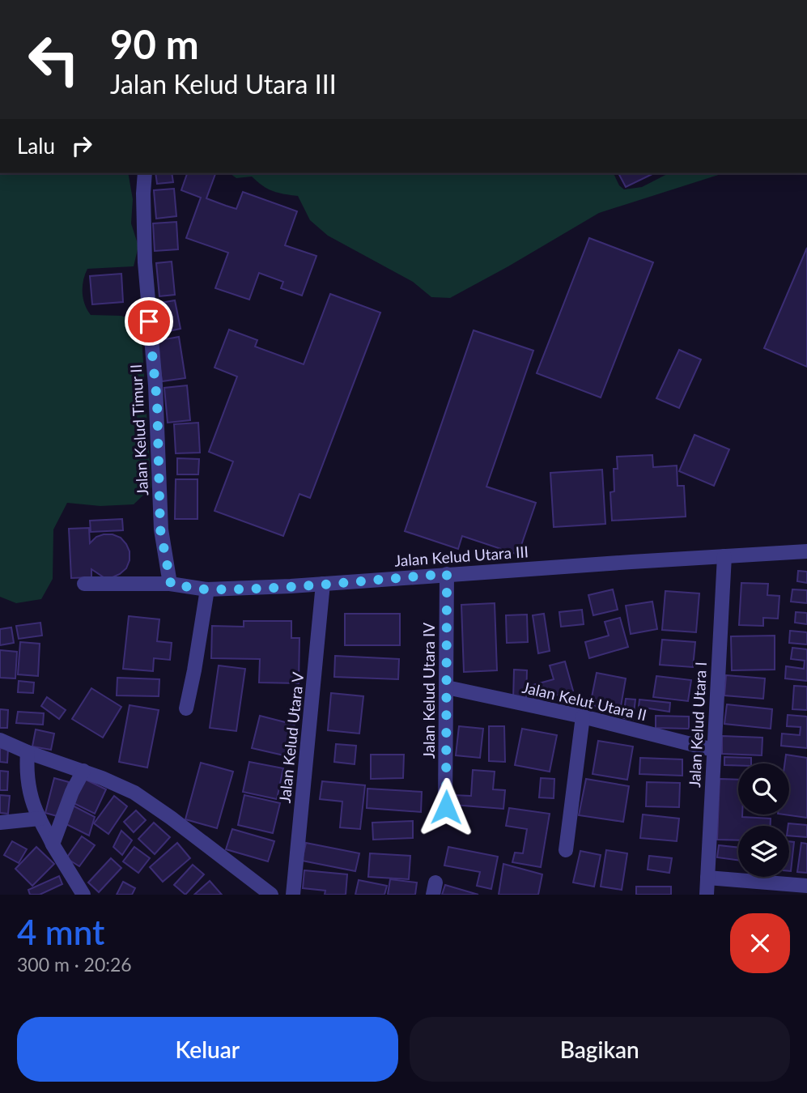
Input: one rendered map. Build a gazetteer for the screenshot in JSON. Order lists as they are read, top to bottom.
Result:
{
  "streets": {
    "street": [
      "Jalan Kelud Timur II",
      "Jalan Kelud Utara III",
      "Jalan Kelud Utara IV",
      "Jalan Kelut Utara II",
      "Jalan Kelud Utara I",
      "Jalan Kelud Utara V"
    ]
  },
  "crossings": [
    ["Jalan Kelud Timur II", "Jalan Kelud Utara III"],
    ["Jalan Kelud Utara III", "Jalan Kelud Utara IV"],
    ["Jalan Kelud Utara III", "Jalan Kelud Utara I"],
    ["Jalan Kelud Utara III", "Jalan Kelud Utara V"],
    ["Jalan Kelud Utara IV", "Jalan Kelut Utara II"],
    ["Jalan Kelut Utara II", "Jalan Kelud Utara I"]
  ],
  "page": {
    "turn": ["90 m", "Jalan Kelud Utara III"],
    "then": "Lalu",
    "heading": ["4 mnt", "300 m · 20:26"],
    "buttons": ["Keluar", "Bagikan"]
  }
}
